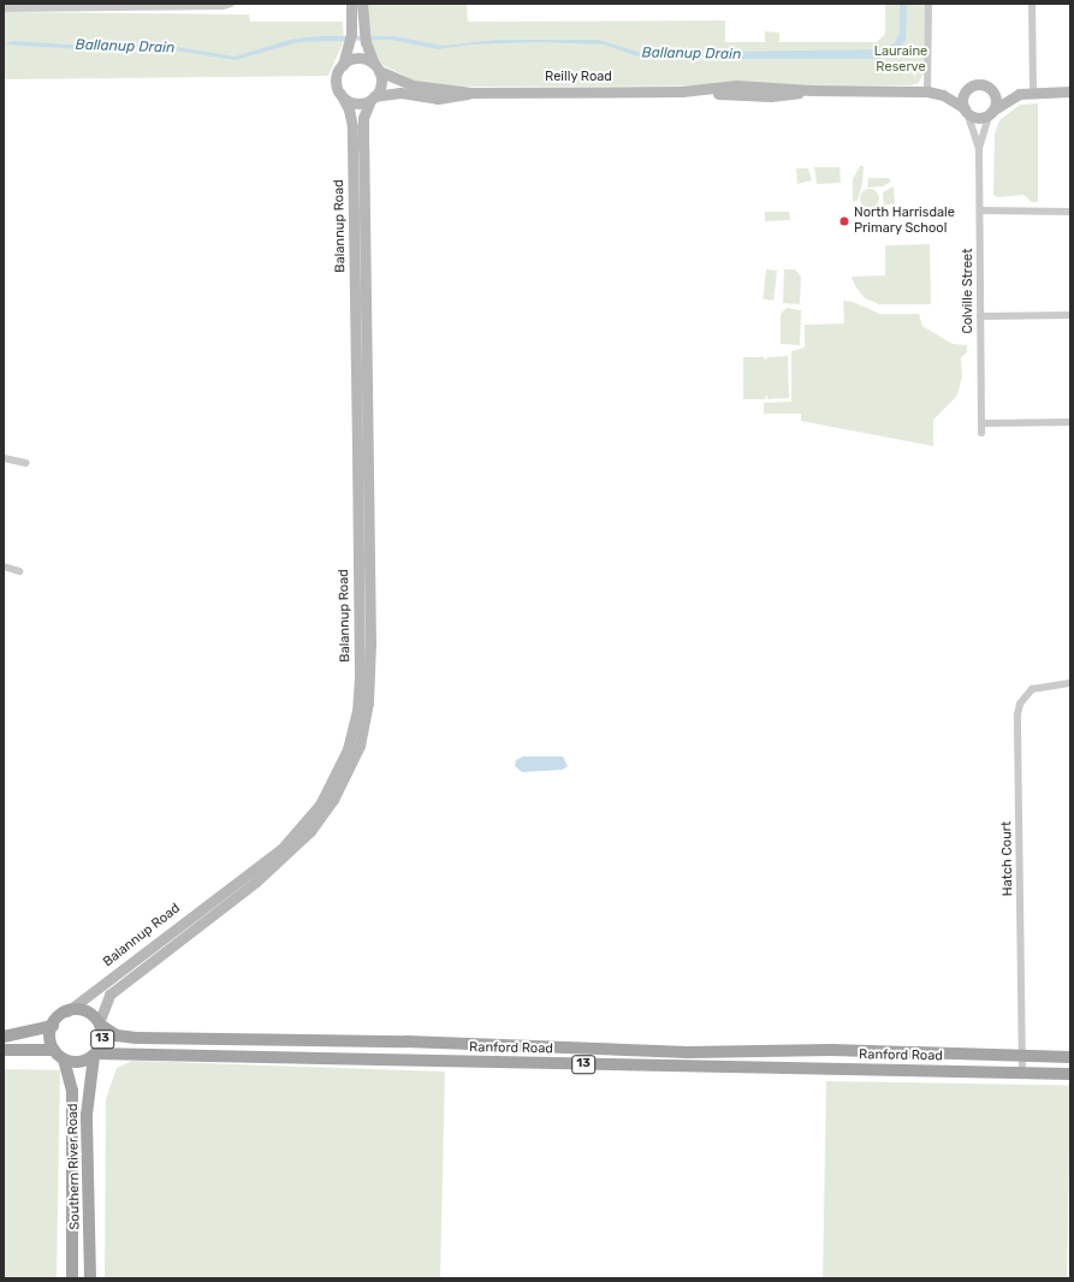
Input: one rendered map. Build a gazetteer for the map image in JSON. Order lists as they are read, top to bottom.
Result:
{
  "streets": {
    "main road": ["13", "Ranford Road", "Southern River Road"],
    "street": [
      "Reilly Road",
      "Balannup Road",
      "Colville Street",
      "Hatch Court"
    ]
  },
  "crossings": [
    ["Reilly Road", "Balannup Road"],
    ["Reilly Road", "Colville Street"],
    ["Balannup Road", "13"],
    ["Balannup Road", "Ranford Road"],
    ["Balannup Road", "Southern River Road"],
    ["Hatch Court", "Ranford Road"],
    ["13", "Ranford Road"],
    ["13", "Southern River Road"],
    ["Ranford Road", "Southern River Road"]
  ],
  "water": ["Ballanup Drain"],
  "parks": ["Lauraine Reserve"],
  "places": ["North Harrisdale Primary School"]
}
